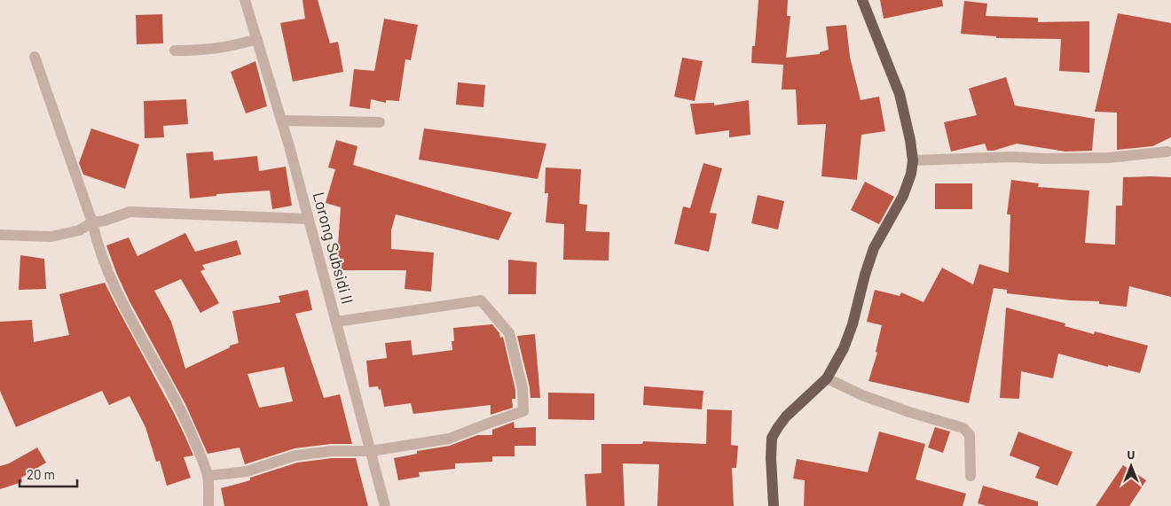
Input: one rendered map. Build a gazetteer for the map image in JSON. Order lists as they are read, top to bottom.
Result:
{
  "streets": {
    "street": ["Lorong Subsidi II"]
  },
  "scale_bar": "20 m",
  "north": "top"
}
